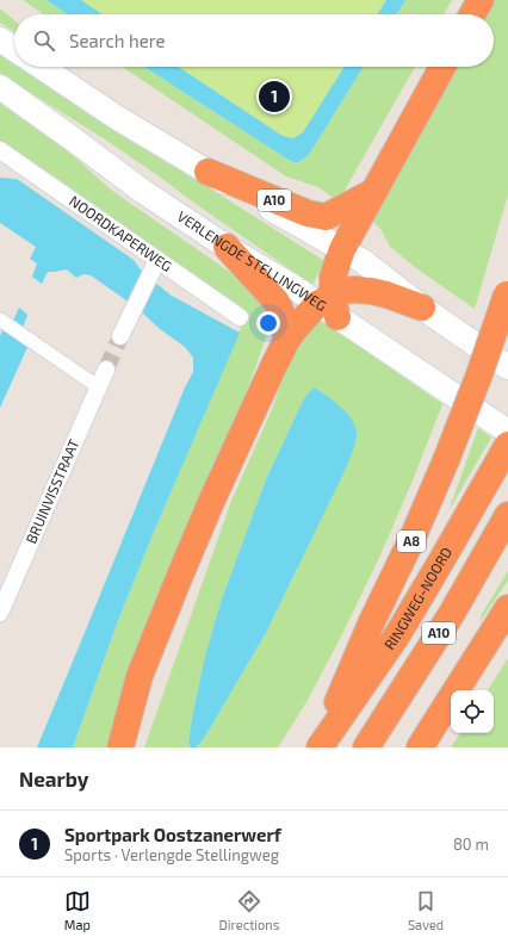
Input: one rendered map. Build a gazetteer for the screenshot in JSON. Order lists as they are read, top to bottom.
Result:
{
  "streets": {
    "highway": ["A10", "A8", "RINGWEG-NOORD"],
    "main road": ["VERLENGDE STELLINGWEG"],
    "street": ["NOORDKAPERWEG", "BRUINVISSTRAAT"]
  },
  "crossings": [
    ["A8", "RINGWEG-NOORD"]
  ],
  "page": {
    "search": "Search here",
    "pins": "1",
    "heading": "Nearby",
    "list": [
      {
        "mark": "1",
        "name": "Sportpark Oostzanerwerf",
        "note": "Sports · Verlengde Stellingweg",
        "value": "80 m"
      }
    ],
    "nav": ["Map", "Directions", "Saved"]
  }
}
